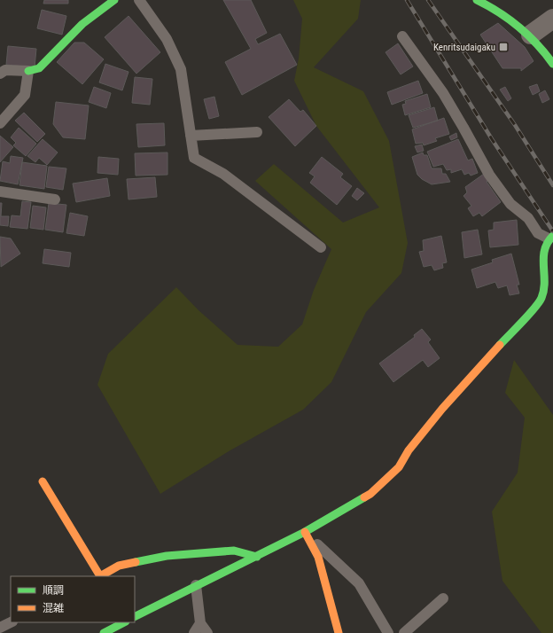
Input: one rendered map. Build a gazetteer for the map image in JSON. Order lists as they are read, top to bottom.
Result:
{
  "places": {
    "transit": ["Kenritsudaigaku"]
  },
  "legend": ["順調", "混雑"]
}
